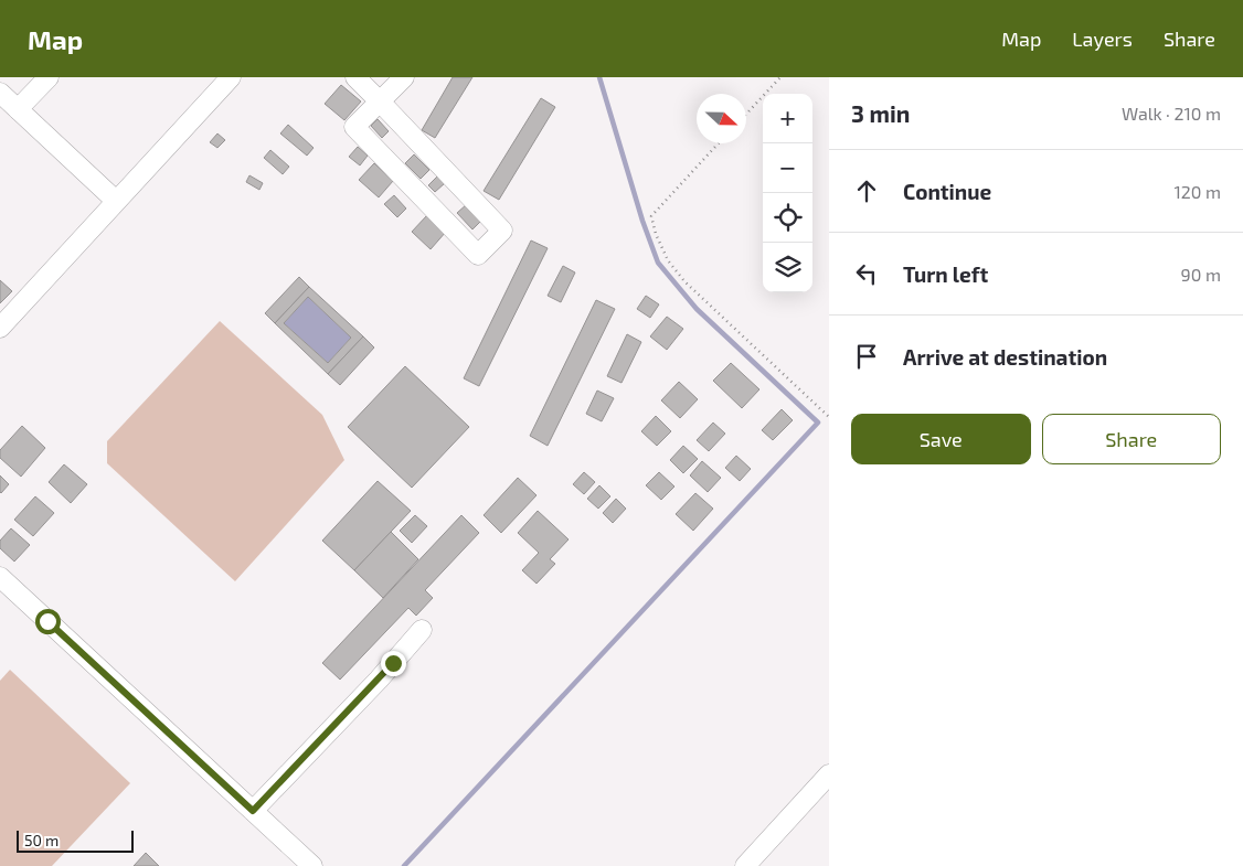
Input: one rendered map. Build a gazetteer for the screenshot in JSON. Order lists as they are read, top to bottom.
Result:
{
  "scale_bar": "50 m",
  "north": "right",
  "page": {
    "header": "Map",
    "nav": ["Map", "Layers", "Share"],
    "heading": ["3 min", "Walk · 210 m"],
    "map_buttons": ["+", "−"],
    "list": [
      ["Continue", "120 m"],
      ["Turn left", "90 m"],
      "Arrive at destination"
    ],
    "buttons": ["Save", "Share"],
    "scale": "50 m"
  }
}
